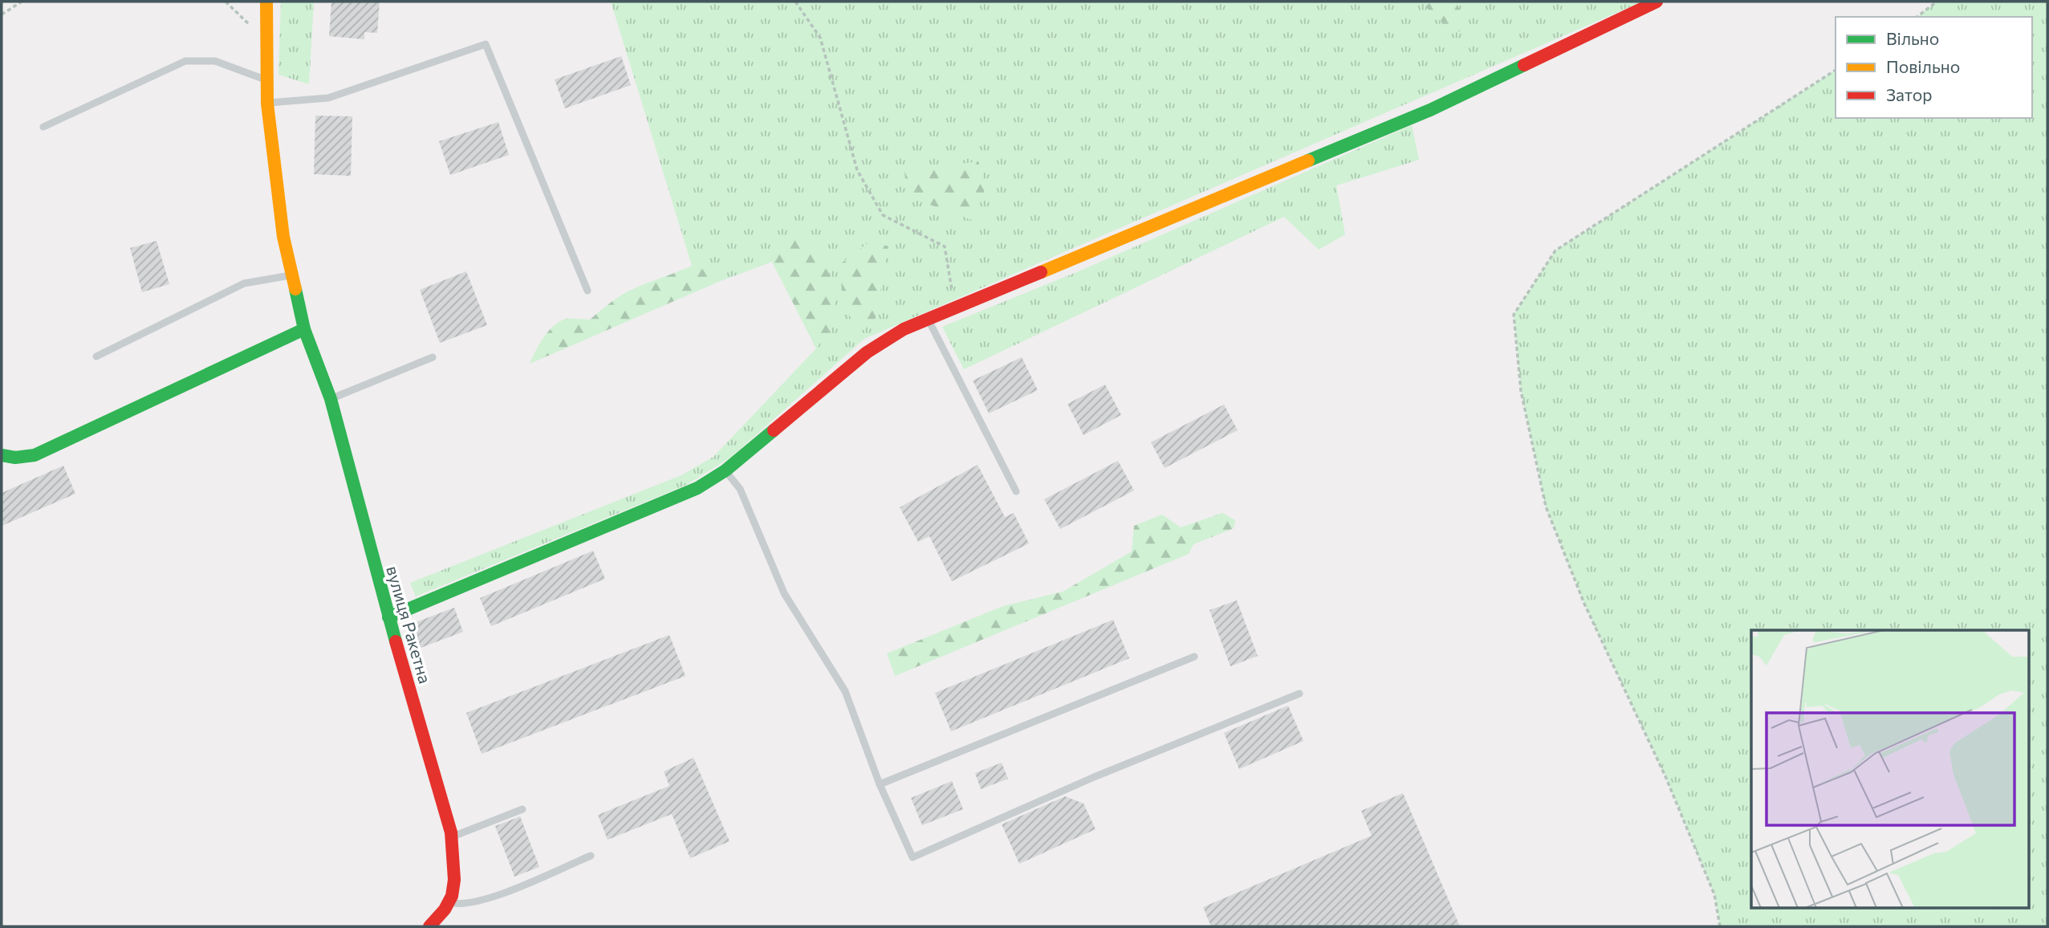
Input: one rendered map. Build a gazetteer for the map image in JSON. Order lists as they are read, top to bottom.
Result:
{
  "streets": {
    "street": ["вулиця Ракетна"]
  },
  "legend": ["Вільно", "Повільно", "Затор"]
}
